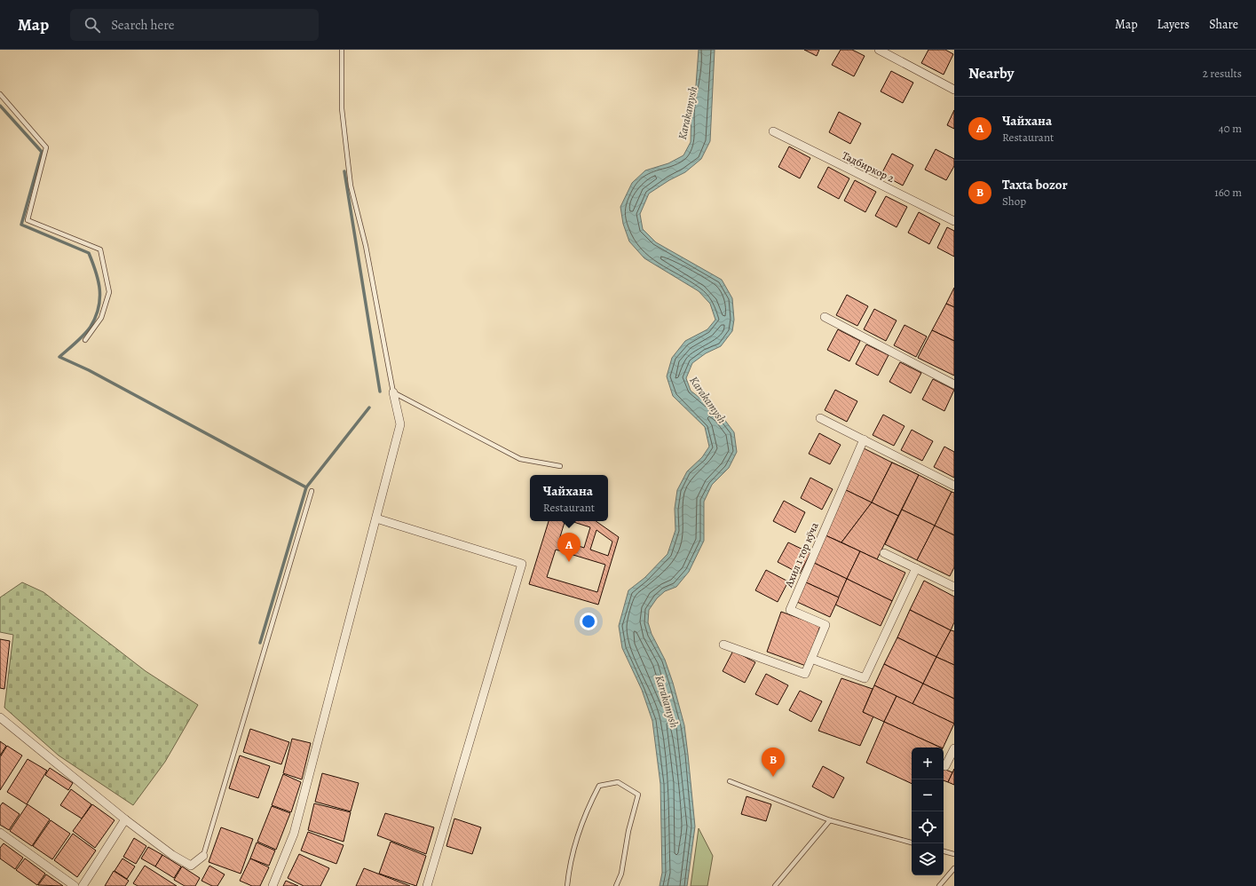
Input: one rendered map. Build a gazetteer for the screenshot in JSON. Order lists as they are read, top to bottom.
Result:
{
  "streets": {
    "street": ["Тадбиркор 2", "Ахил 1 тор кўча"]
  },
  "water": ["Karakamysh"],
  "page": {
    "header": "Map",
    "search": "Search here",
    "nav": ["Map", "Layers", "Share"],
    "heading": ["Nearby", "2 results"],
    "list": [
      {
        "mark": "A",
        "name": "Чайхана",
        "note": "Restaurant",
        "value": "40 m"
      },
      {
        "mark": "B",
        "name": "Taxta bozor",
        "note": "Shop",
        "value": "160 m"
      }
    ],
    "popup": ["Чайхана", "Restaurant"],
    "pins": ["A", "B"],
    "map_buttons": ["+", "−"]
  }
}
